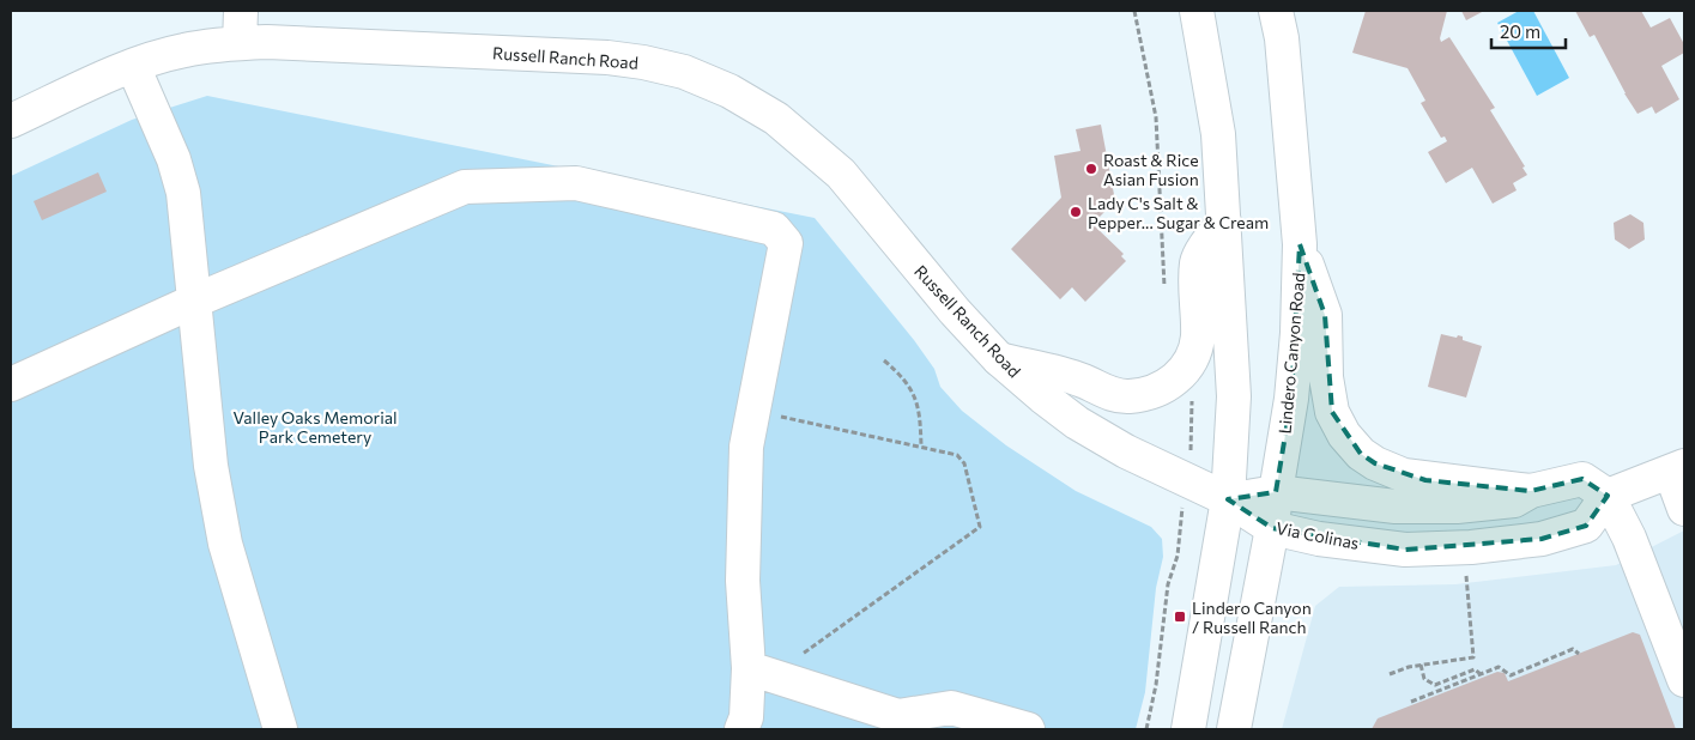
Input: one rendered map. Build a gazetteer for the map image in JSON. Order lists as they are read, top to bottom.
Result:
{
  "streets": {
    "street": ["Russell Ranch Road", "Lindero Canyon Road", "Via Colinas"]
  },
  "crossings": [
    ["Russell Ranch Road", "Via Colinas"],
    ["Lindero Canyon Road", "Via Colinas"]
  ],
  "parks": ["Valley Oaks Memorial Park Cemetery"],
  "places": {
    "other": ["Roast & Rice Asian Fusion", "Lady C's Salt & Pepper... Sugar & Cream"],
    "transit": ["Lindero Canyon / Russell Ranch"]
  },
  "scale_bar": "20 m"
}
